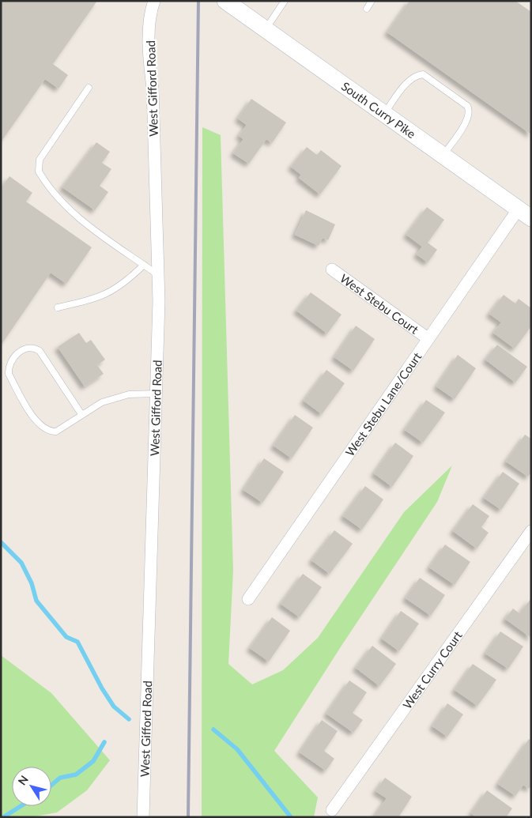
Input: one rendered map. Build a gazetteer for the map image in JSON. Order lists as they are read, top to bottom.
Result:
{
  "streets": {
    "main road": ["South Curry Pike"],
    "street": [
      "West Gifford Road",
      "West Stebu Court",
      "West Stebu Lane/Court",
      "West Curry Court"
    ]
  },
  "crossings": [
    ["South Curry Pike", "West Stebu Lane/Court"],
    ["West Stebu Court", "West Stebu Lane/Court"]
  ],
  "north": "top left"
}
